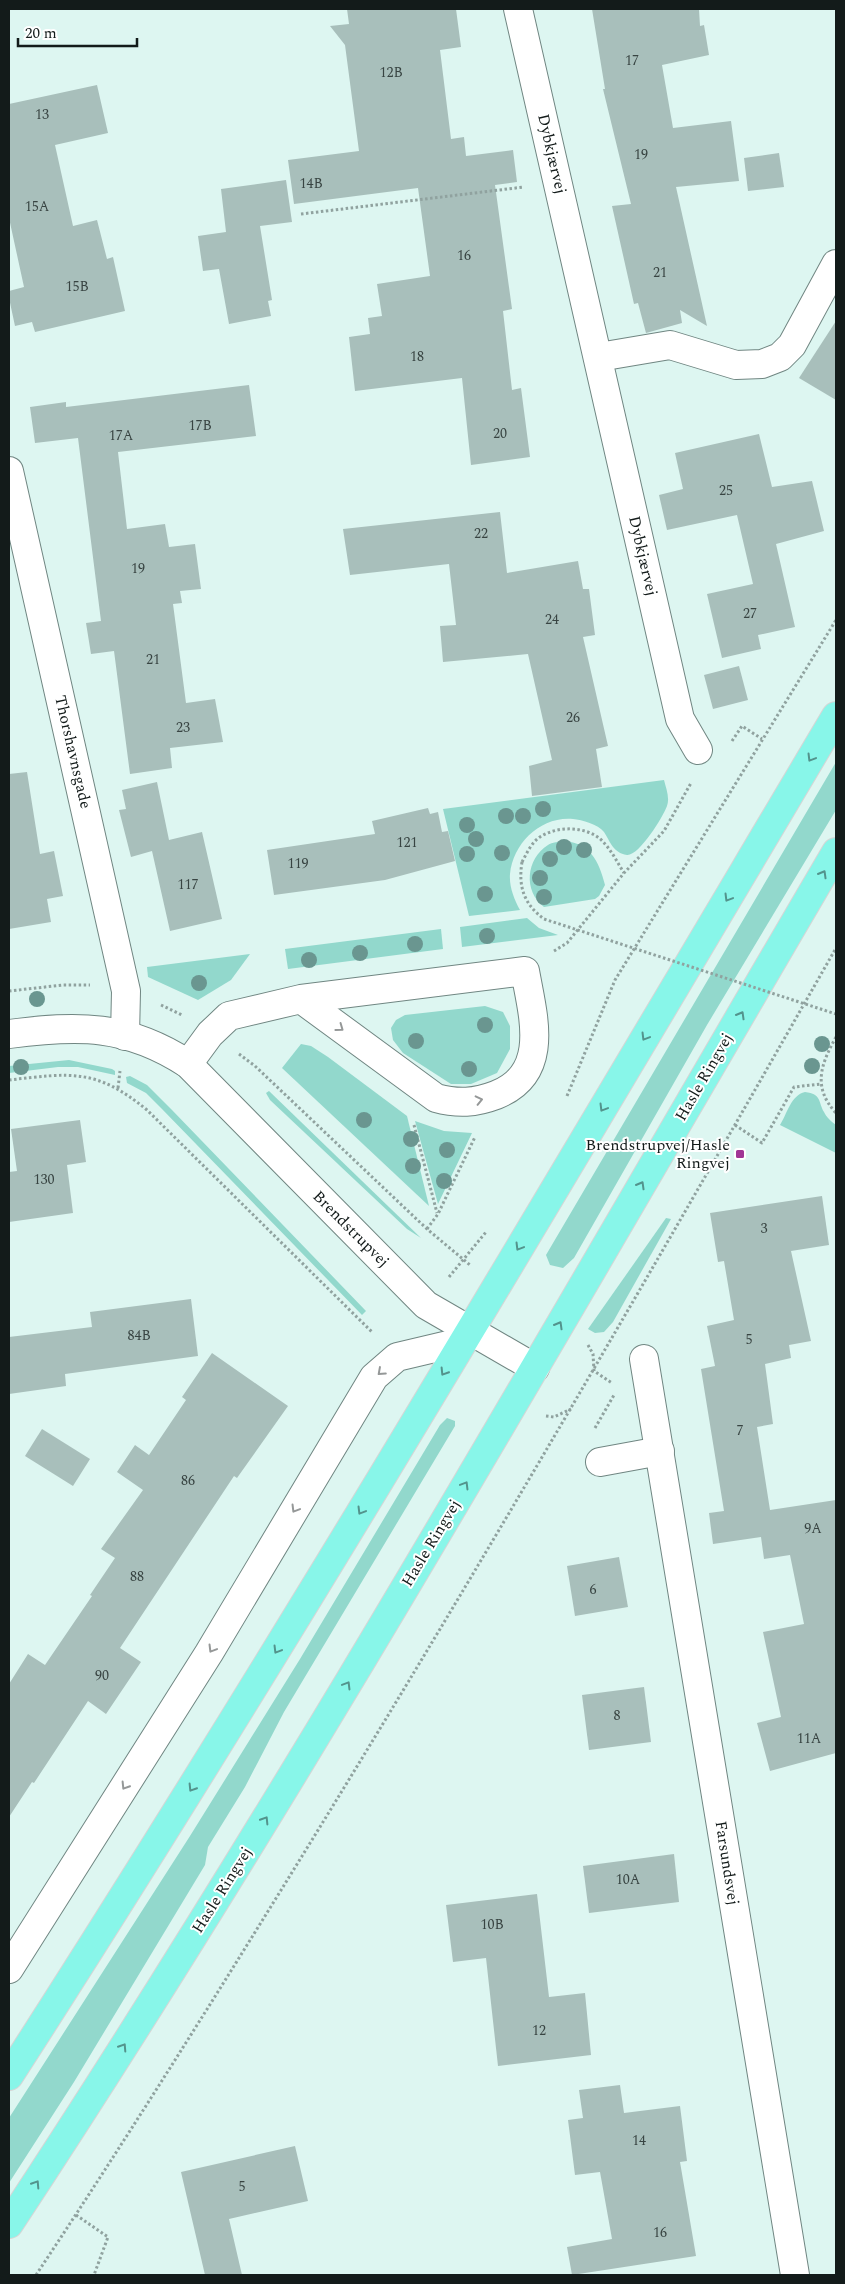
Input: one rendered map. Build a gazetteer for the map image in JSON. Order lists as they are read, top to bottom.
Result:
{
  "streets": {
    "main road": ["Hasle Ringvej"],
    "street": [
      "Dybkjærvej",
      "Thorshavnsgade",
      "Brendstrupvej",
      "Farsundsvej"
    ]
  },
  "crossings": [
    ["Thorshavnsgade", "Brendstrupvej"],
    ["Hasle Ringvej", "Brendstrupvej"]
  ],
  "places": {
    "transit": ["Brendstrupvej/Hasle Ringvej"]
  },
  "house_numbers": [
    "17",
    "12B",
    "13",
    "19",
    "14B",
    "15A",
    "16",
    "21",
    "15B",
    "18",
    "17B",
    "20",
    "17A",
    "25",
    "22",
    "19",
    "27",
    "24",
    "21",
    "26",
    "23",
    "121",
    "119",
    "117",
    "130",
    "3",
    "84B",
    "5",
    "7",
    "86",
    "9A",
    "88",
    "6",
    "90",
    "8",
    "11A",
    "10A",
    "10B",
    "12",
    "14",
    "5",
    "16"
  ],
  "scale_bar": "20 m"
}
